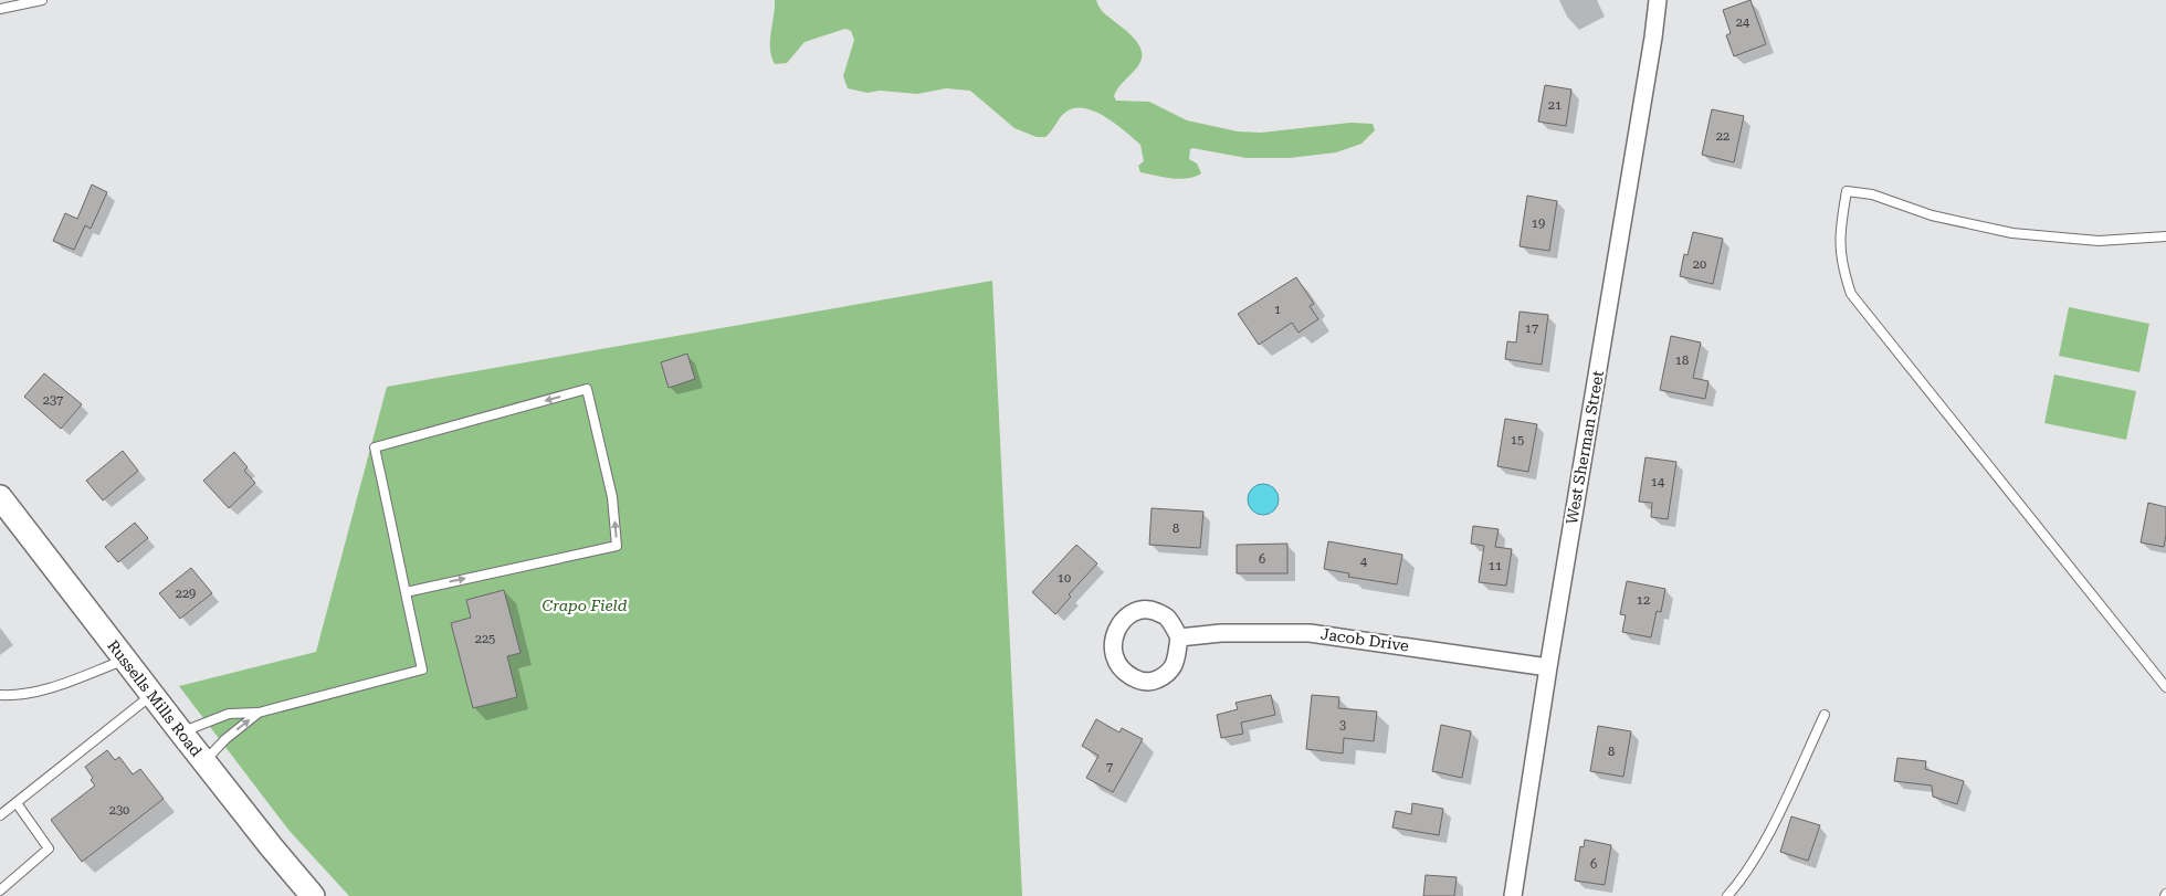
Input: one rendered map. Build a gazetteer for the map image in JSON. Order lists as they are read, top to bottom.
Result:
{
  "streets": {
    "main road": ["Russells Mills Road"],
    "street": ["West Sherman Street", "Jacob Drive"]
  },
  "crossings": [
    ["West Sherman Street", "Jacob Drive"]
  ],
  "parks": ["Crapo Field"],
  "house_numbers": [
    "24",
    "21",
    "22",
    "19",
    "20",
    "1",
    "17",
    "18",
    "237",
    "15",
    "14",
    "8",
    "6",
    "4",
    "11",
    "10",
    "229",
    "12",
    "225",
    "3",
    "8",
    "7",
    "230",
    "6"
  ]
}
